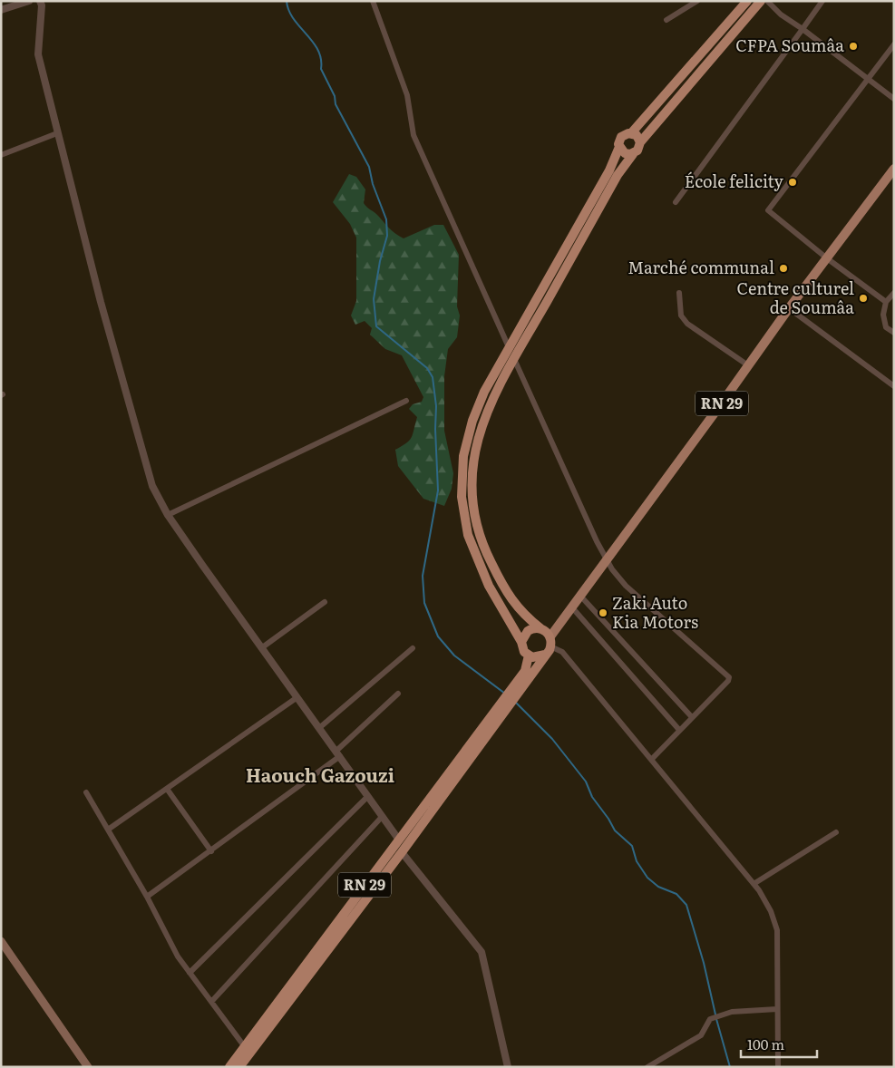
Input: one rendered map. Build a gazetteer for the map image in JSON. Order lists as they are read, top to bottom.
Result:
{
  "streets": {
    "highway": ["RN 29"]
  },
  "districts": ["Haouch Gazouzi"],
  "places": [
    "CFPA Soumâa",
    "École felicity",
    "Marché communal",
    "Centre culturel de Soumâa",
    "Zaki Auto Kia Motors"
  ],
  "scale_bar": "100 m"
}
